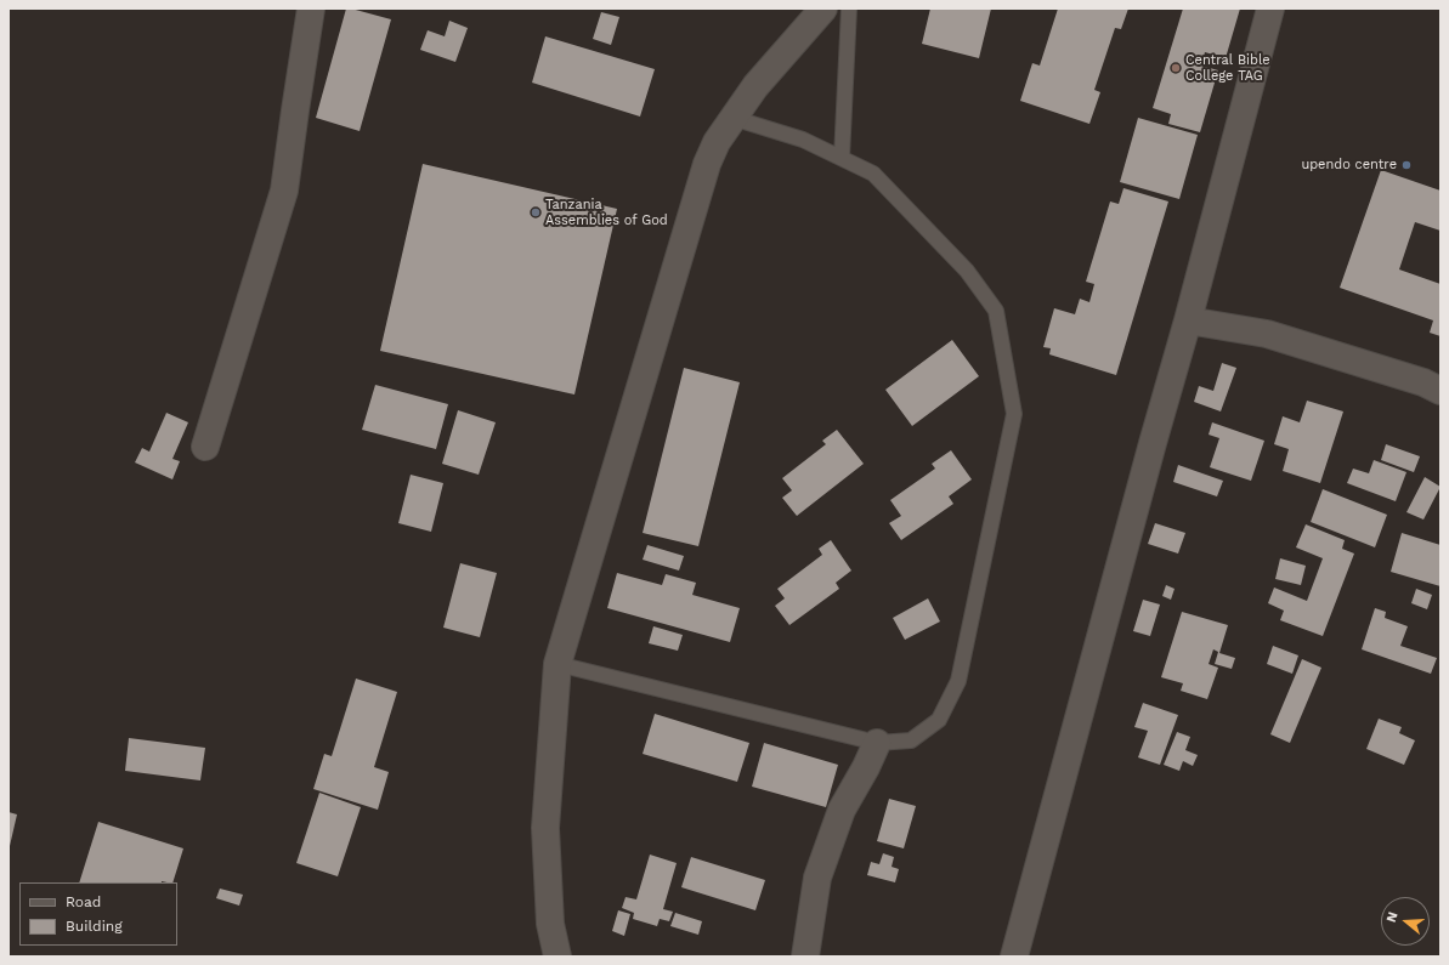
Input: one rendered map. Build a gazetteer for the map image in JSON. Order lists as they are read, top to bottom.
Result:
{
  "places": ["Central Bible College TAG", "upendo centre", "Tanzania Assemblies of God"],
  "legend": ["Road", "Building"],
  "north": "left"
}
